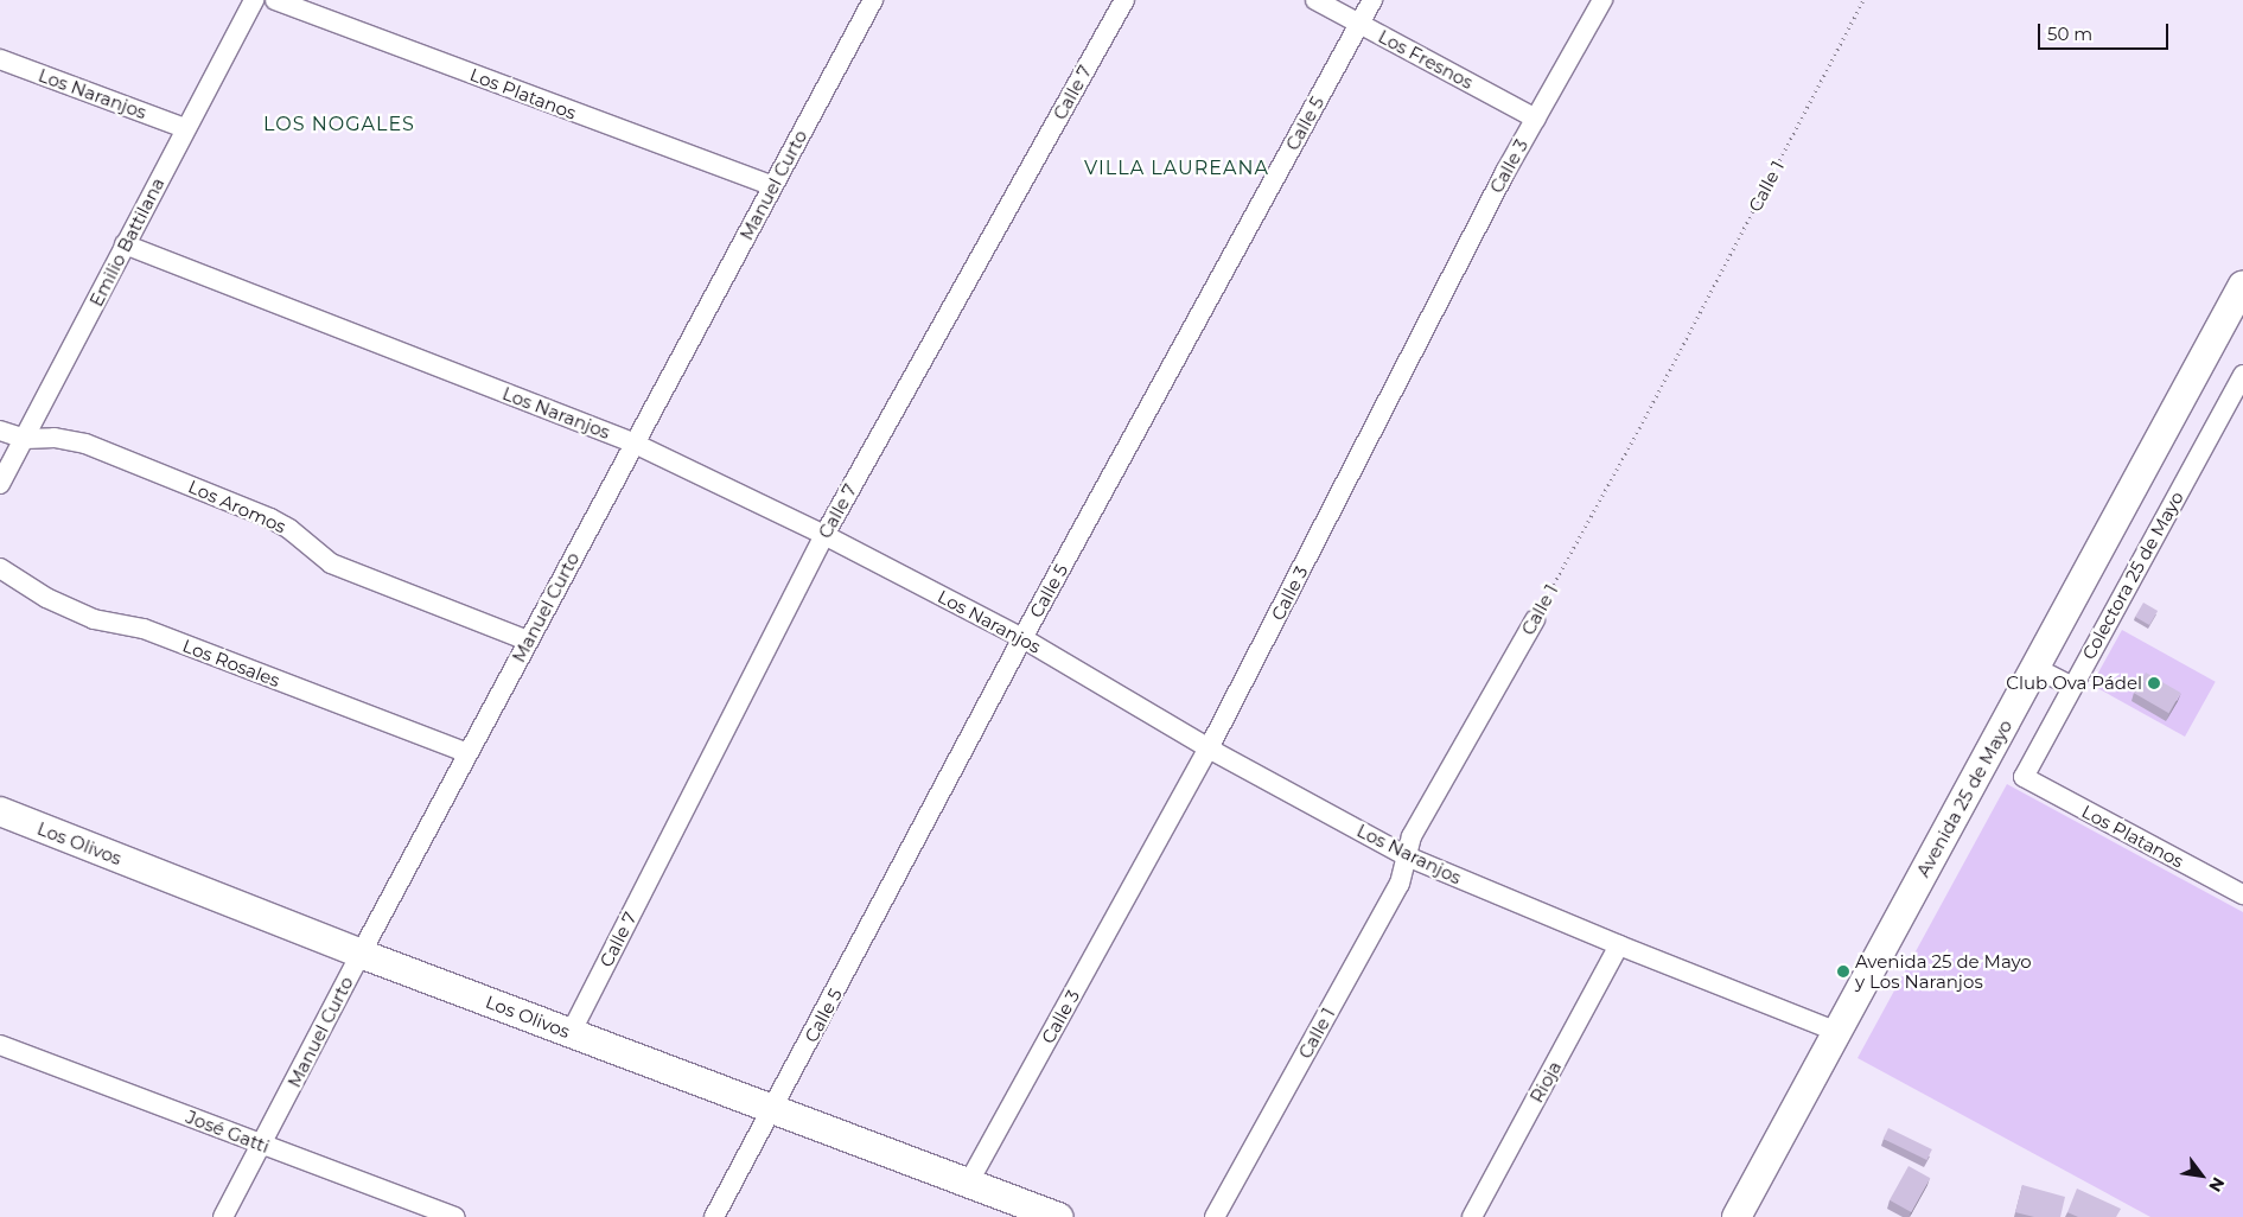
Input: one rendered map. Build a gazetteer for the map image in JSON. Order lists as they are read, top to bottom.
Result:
{
  "streets": {
    "street": [
      "Los Fresnos",
      "Calle 7",
      "Los Naranjos",
      "Los Platanos",
      "Calle 5",
      "Calle 3",
      "Manuel Curto",
      "Calle 1",
      "Emilio Battilana",
      "Los Aromos",
      "Colectora 25 de Mayo",
      "Los Rosales",
      "Avenida 25 de Mayo",
      "Los Olivos",
      "Rioja",
      "José Gatti"
    ]
  },
  "crossings": [
    ["Los Fresnos", "Calle 5"],
    ["Los Fresnos", "Calle 3"],
    ["Calle 7", "Los Naranjos"],
    ["Calle 7", "Los Olivos"],
    ["Los Naranjos", "Calle 5"],
    ["Los Naranjos", "Calle 3"],
    ["Los Naranjos", "Manuel Curto"],
    ["Los Naranjos", "Calle 1"],
    ["Los Naranjos", "Emilio Battilana"],
    ["Los Naranjos", "Avenida 25 de Mayo"],
    ["Los Naranjos", "Rioja"],
    ["Los Platanos", "Manuel Curto"],
    ["Los Platanos", "Colectora 25 de Mayo"],
    ["Calle 5", "Los Olivos"],
    ["Calle 3", "Los Olivos"],
    ["Manuel Curto", "Los Aromos"],
    ["Manuel Curto", "Los Rosales"],
    ["Manuel Curto", "Los Olivos"],
    ["Manuel Curto", "José Gatti"],
    ["Emilio Battilana", "Los Aromos"]
  ],
  "districts": ["LOS NOGALES", "VILLA LAUREANA"],
  "places": ["Club Ova Pádel", "Avenida 25 de Mayo y Los Naranjos"],
  "scale_bar": "50 m",
  "north": "bottom right"
}
